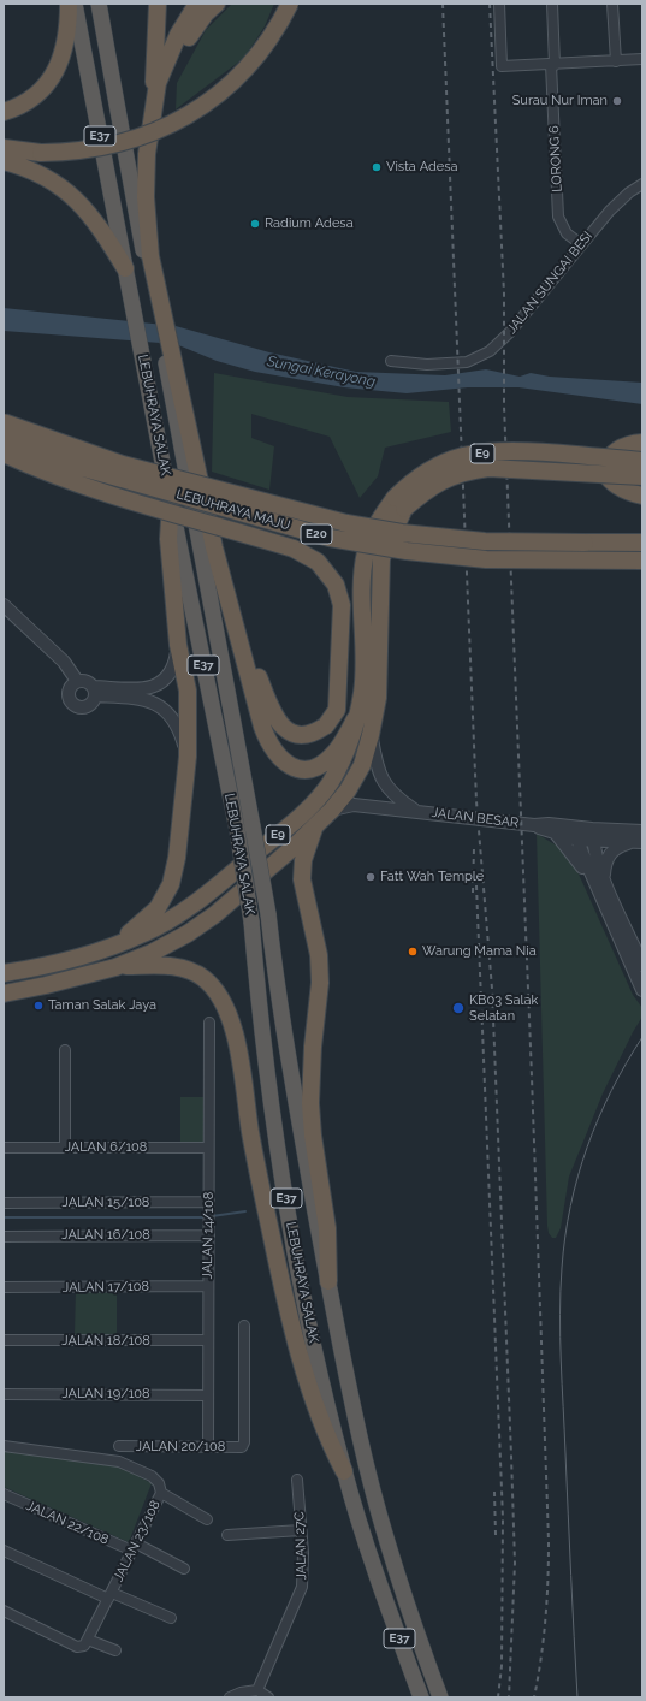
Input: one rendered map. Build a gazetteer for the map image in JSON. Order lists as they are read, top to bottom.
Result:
{
  "streets": {
    "highway": [
      "E37",
      "LEBUHRAYA SALAK",
      "E9",
      "LEBUHRAYA MAJU",
      "E20"
    ],
    "street": [
      "LORONG 6",
      "JALAN SUNGAI BESI",
      "JALAN BESAR",
      "JALAN 6/108",
      "JALAN 15/108",
      "JALAN 16/108",
      "JALAN 14/108",
      "JALAN 17/108",
      "JALAN 18/108",
      "JALAN 19/108",
      "JALAN 20/108",
      "JALAN 22/108",
      "JALAN 23/108",
      "JALAN 27C"
    ]
  },
  "crossings": [
    ["LORONG 6", "JALAN SUNGAI BESI"],
    ["E9", "JALAN BESAR"],
    ["JALAN 6/108", "JALAN 14/108"],
    ["JALAN 15/108", "JALAN 14/108"],
    ["JALAN 16/108", "JALAN 14/108"],
    ["JALAN 14/108", "JALAN 17/108"],
    ["JALAN 14/108", "JALAN 18/108"],
    ["JALAN 14/108", "JALAN 19/108"],
    ["JALAN 14/108", "JALAN 20/108"],
    ["JALAN 20/108", "JALAN 23/108"],
    ["JALAN 22/108", "JALAN 23/108"]
  ],
  "water": ["Sungai Kerayong"],
  "places": [
    "Surau Nur Iman",
    "Vista Adesa",
    "Radium Adesa",
    "Fatt Wah Temple",
    "Warung Mama Nia",
    "Taman Salak Jaya",
    "KB03 Salak Selatan"
  ]
}
